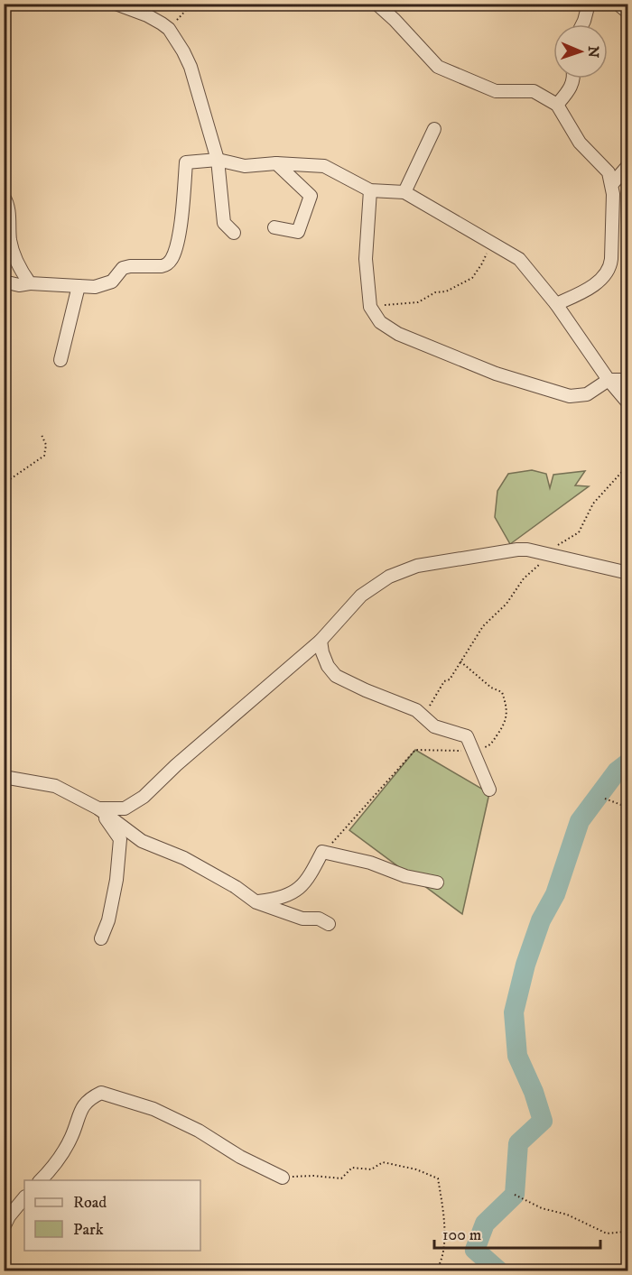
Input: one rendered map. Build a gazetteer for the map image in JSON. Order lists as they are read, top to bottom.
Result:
{
  "legend": ["Road", "Park"],
  "scale_bar": "100 m",
  "north": "right"
}
